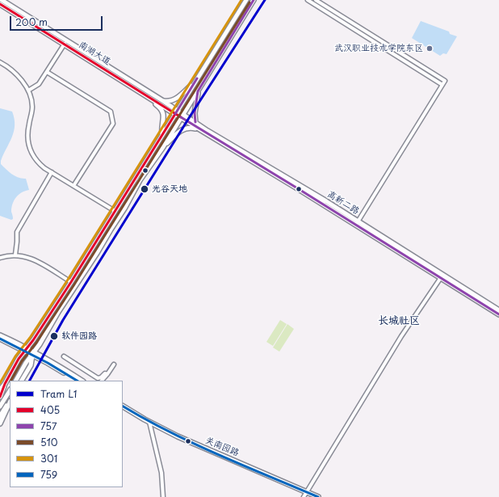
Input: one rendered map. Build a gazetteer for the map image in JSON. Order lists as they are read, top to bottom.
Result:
{
  "streets": {
    "main road": ["南湖大道", "高新二路", "关南园路"]
  },
  "crossings": [
    ["南湖大道", "高新二路"]
  ],
  "districts": ["长城社区"],
  "places": ["武汉职业技术学院东区", "光谷天地", "软件园路"],
  "lines": [
    "tram line L1",
    "transit line 757",
    "transit line 301",
    "transit line 510",
    "transit line 405",
    "transit line 759"
  ],
  "legend": [
    "Tram L1",
    "405",
    "757",
    "510",
    "301",
    "759"
  ],
  "scale_bar": "200 m"
}
